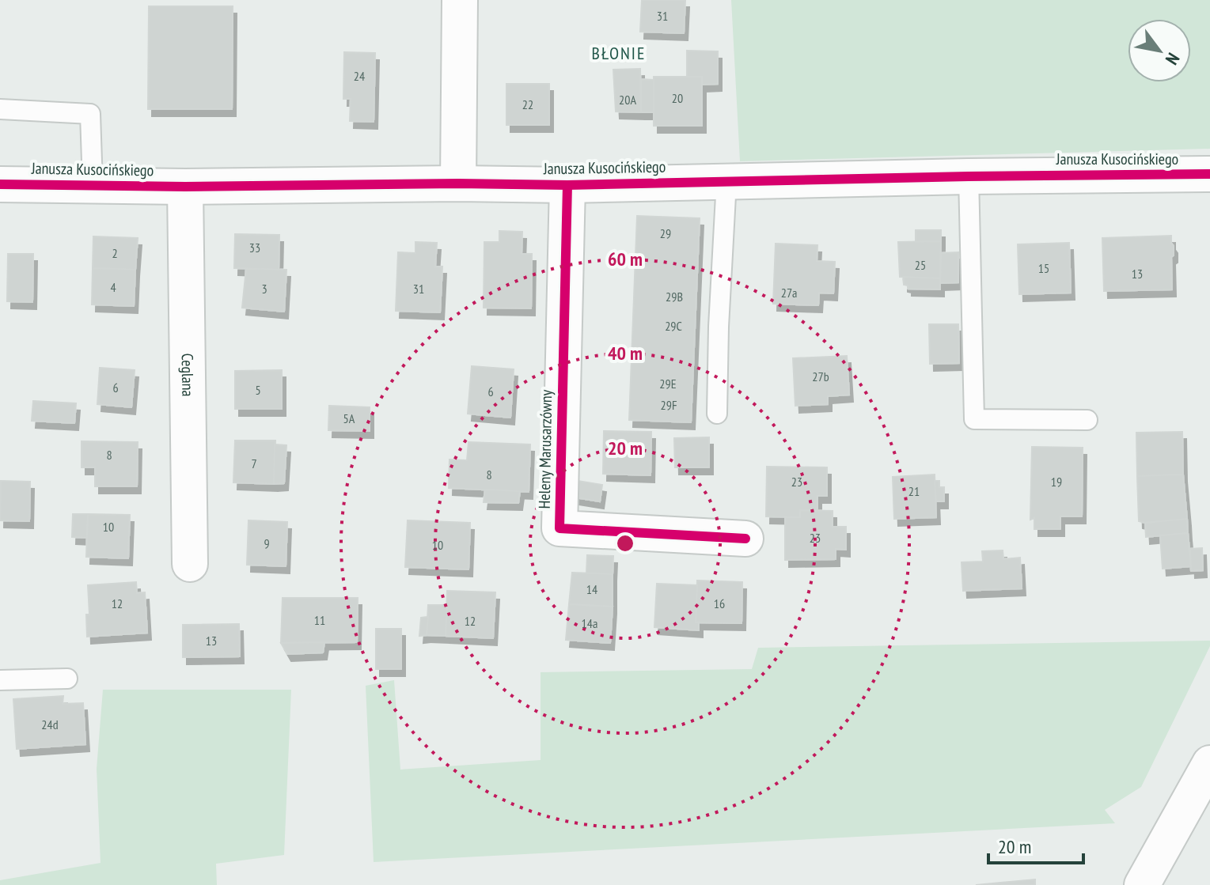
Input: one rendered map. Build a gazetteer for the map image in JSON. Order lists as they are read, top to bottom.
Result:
{
  "streets": {
    "street": ["Janusza Kusocińskiego", "Ceglana", "Heleny Marusarzówny"]
  },
  "crossings": [
    ["Janusza Kusocińskiego", "Ceglana"],
    ["Janusza Kusocińskiego", "Heleny Marusarzówny"]
  ],
  "districts": ["BŁONIE"],
  "house_numbers": [
    "31",
    "24",
    "20",
    "20A",
    "22",
    "29",
    "33",
    "2",
    "25",
    "15",
    "13",
    "4",
    "3",
    "31",
    "27a",
    "29B",
    "29C",
    "27b",
    "29E",
    "6",
    "5",
    "6",
    "29F",
    "5A",
    "8",
    "7",
    "8",
    "23",
    "19",
    "21",
    "10",
    "23",
    "9",
    "10",
    "14",
    "12",
    "16",
    "11",
    "12",
    "14a",
    "13",
    "24d"
  ],
  "scale_bar": "20 m",
  "north": "bottom right",
  "rings": ["60 m", "40 m", "20 m"]
}
